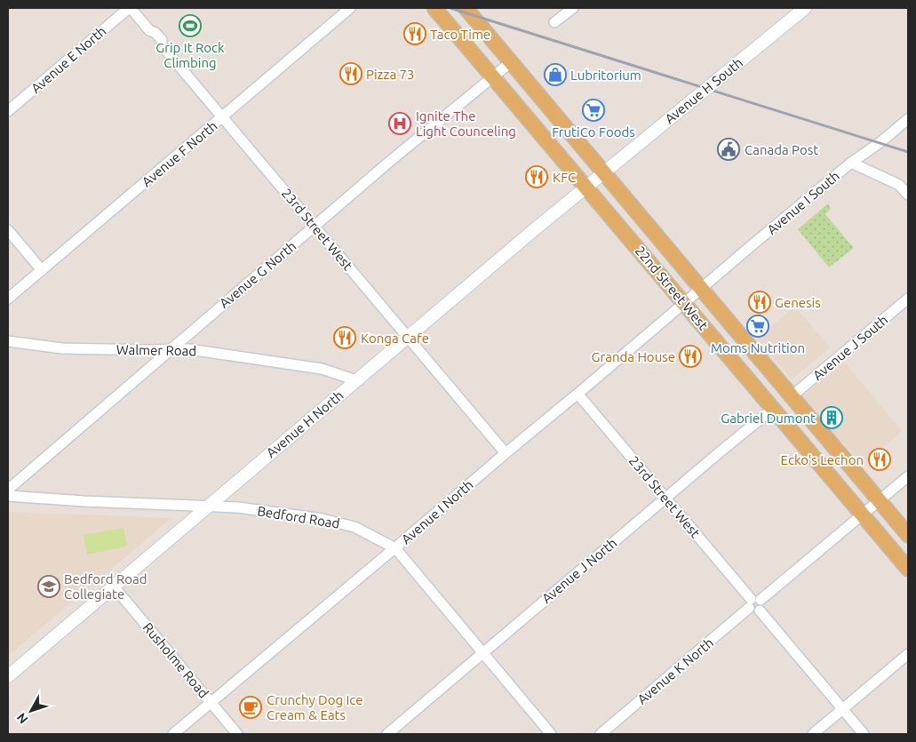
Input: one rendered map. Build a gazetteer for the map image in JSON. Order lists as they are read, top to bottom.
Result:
{
  "streets": {
    "main road": ["22nd Street West"],
    "street": [
      "Avenue E North",
      "Avenue H South",
      "Avenue F North",
      "Avenue I South",
      "23rd Street West",
      "Avenue G North",
      "Avenue J South",
      "Walmer Road",
      "Avenue H North",
      "Avenue I North",
      "Bedford Road",
      "Avenue J North",
      "Rusholme Road",
      "Avenue K North"
    ]
  },
  "crossings": [
    ["Avenue E North", "23rd Street West"],
    ["Avenue H South", "22nd Street West"],
    ["Avenue H South", "Avenue H North"],
    ["Avenue F North", "23rd Street West"],
    ["Avenue I South", "22nd Street West"],
    ["Avenue I South", "Avenue I North"],
    ["23rd Street West", "Avenue G North"],
    ["23rd Street West", "Avenue H North"],
    ["23rd Street West", "Avenue I North"],
    ["23rd Street West", "Avenue J North"],
    ["23rd Street West", "Avenue K North"],
    ["Avenue G North", "22nd Street West"],
    ["Avenue G North", "Walmer Road"],
    ["22nd Street West", "Avenue J South"],
    ["22nd Street West", "Avenue H North"],
    ["22nd Street West", "Avenue I North"],
    ["22nd Street West", "Avenue J North"],
    ["22nd Street West", "Avenue K North"],
    ["Walmer Road", "Avenue H North"],
    ["Avenue H North", "Bedford Road"],
    ["Avenue H North", "Rusholme Road"],
    ["Avenue I North", "Bedford Road"],
    ["Avenue I North", "Rusholme Road"],
    ["Bedford Road", "Avenue J North"]
  ],
  "places": {
    "sports": ["Grip It Rock Climbing"],
    "restaurant": [
      "Taco Time",
      "Pizza 73",
      "KFC",
      "Genesis",
      "Konga Cafe",
      "Granda House",
      "Ecko's Lechon"
    ],
    "shop": ["Lubritorium"],
    "supermarket": ["FrutiCo Foods", "Moms Nutrition"],
    "hospital": ["Ignite The Light Counceling"],
    "public building": ["Canada Post"],
    "building": ["Gabriel Dumont"],
    "school or university": ["Bedford Road Collegiate"],
    "cafe": ["Crunchy Dog Ice Cream & Eats"]
  },
  "north": "bottom left"
}
